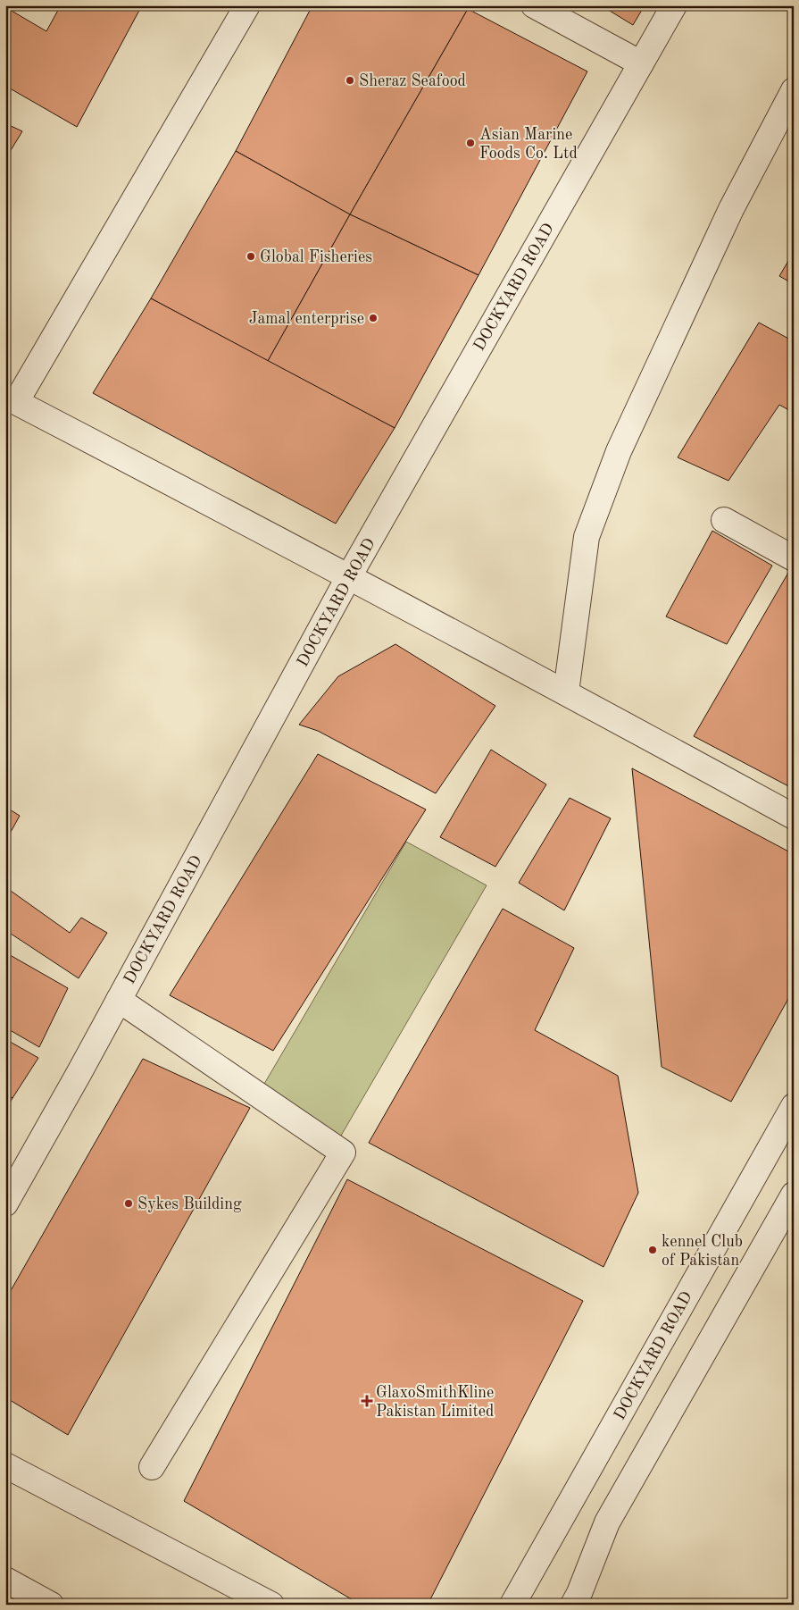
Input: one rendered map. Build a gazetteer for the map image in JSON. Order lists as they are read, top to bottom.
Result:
{
  "streets": {
    "street": ["DOCKYARD ROAD"]
  },
  "places": {
    "other": [
      "Sheraz Seafood",
      "Asian Marine Foods Co. Ltd",
      "Global Fisheries",
      "Jamal enterprise",
      "Sykes Building",
      "kennel Club of Pakistan"
    ],
    "health": ["GlaxoSmithKline Pakistan Limited"]
  }
}
